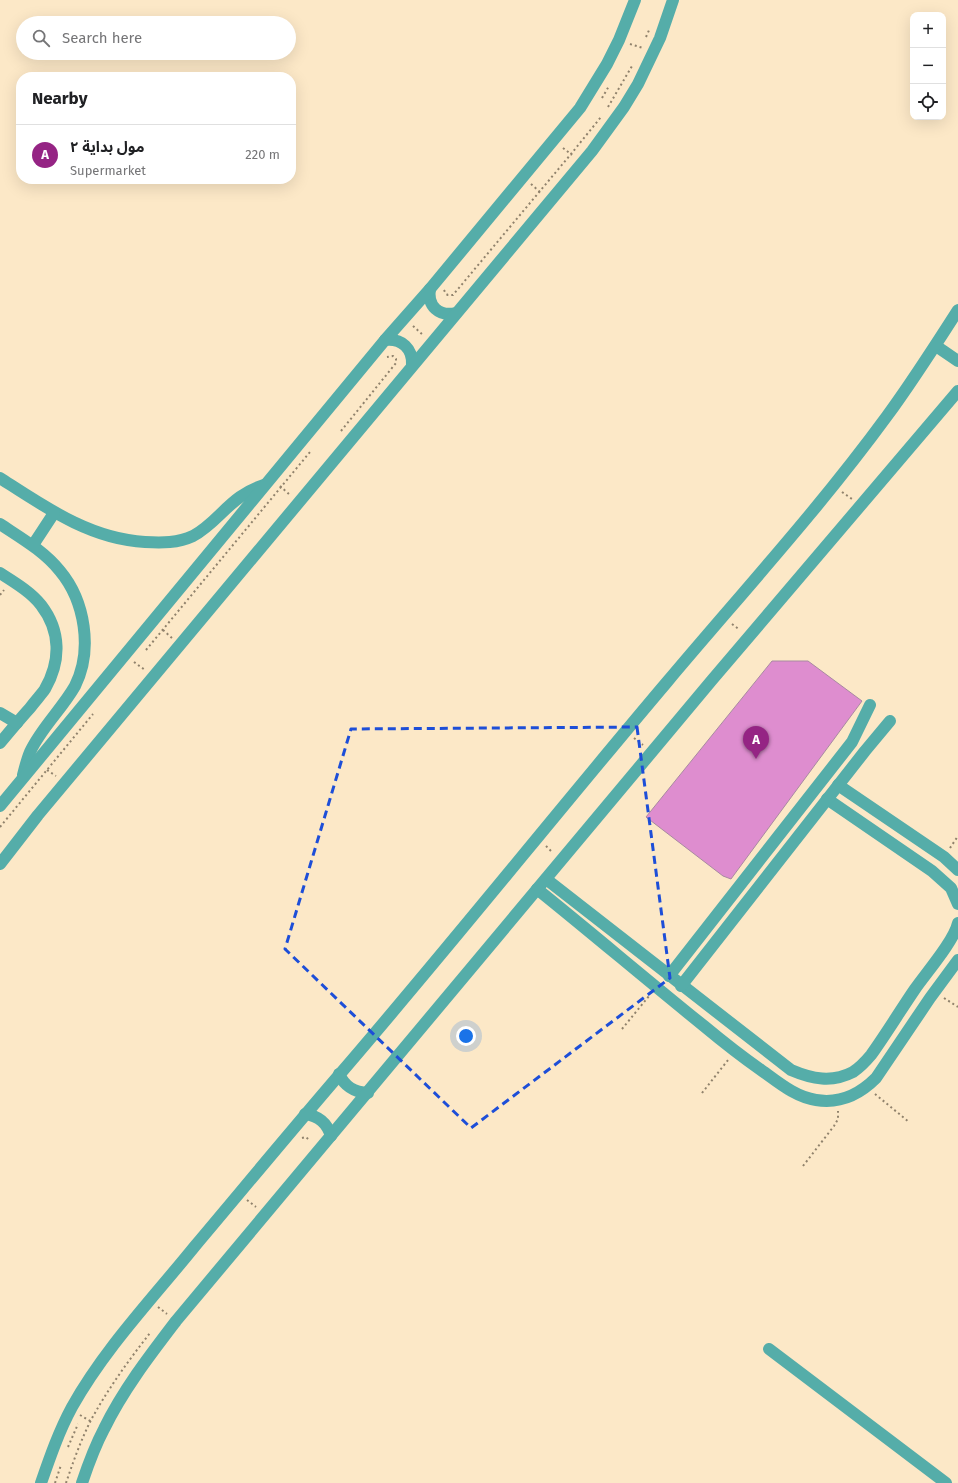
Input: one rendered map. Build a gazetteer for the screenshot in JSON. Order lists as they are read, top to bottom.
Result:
{
  "page": {
    "map_buttons": ["+", "−"],
    "search": "Search here",
    "heading": "Nearby",
    "list": [
      {
        "mark": "A",
        "name": "مول بداية ۲",
        "note": "Supermarket",
        "value": "220 m"
      }
    ],
    "pins": "A"
  }
}
